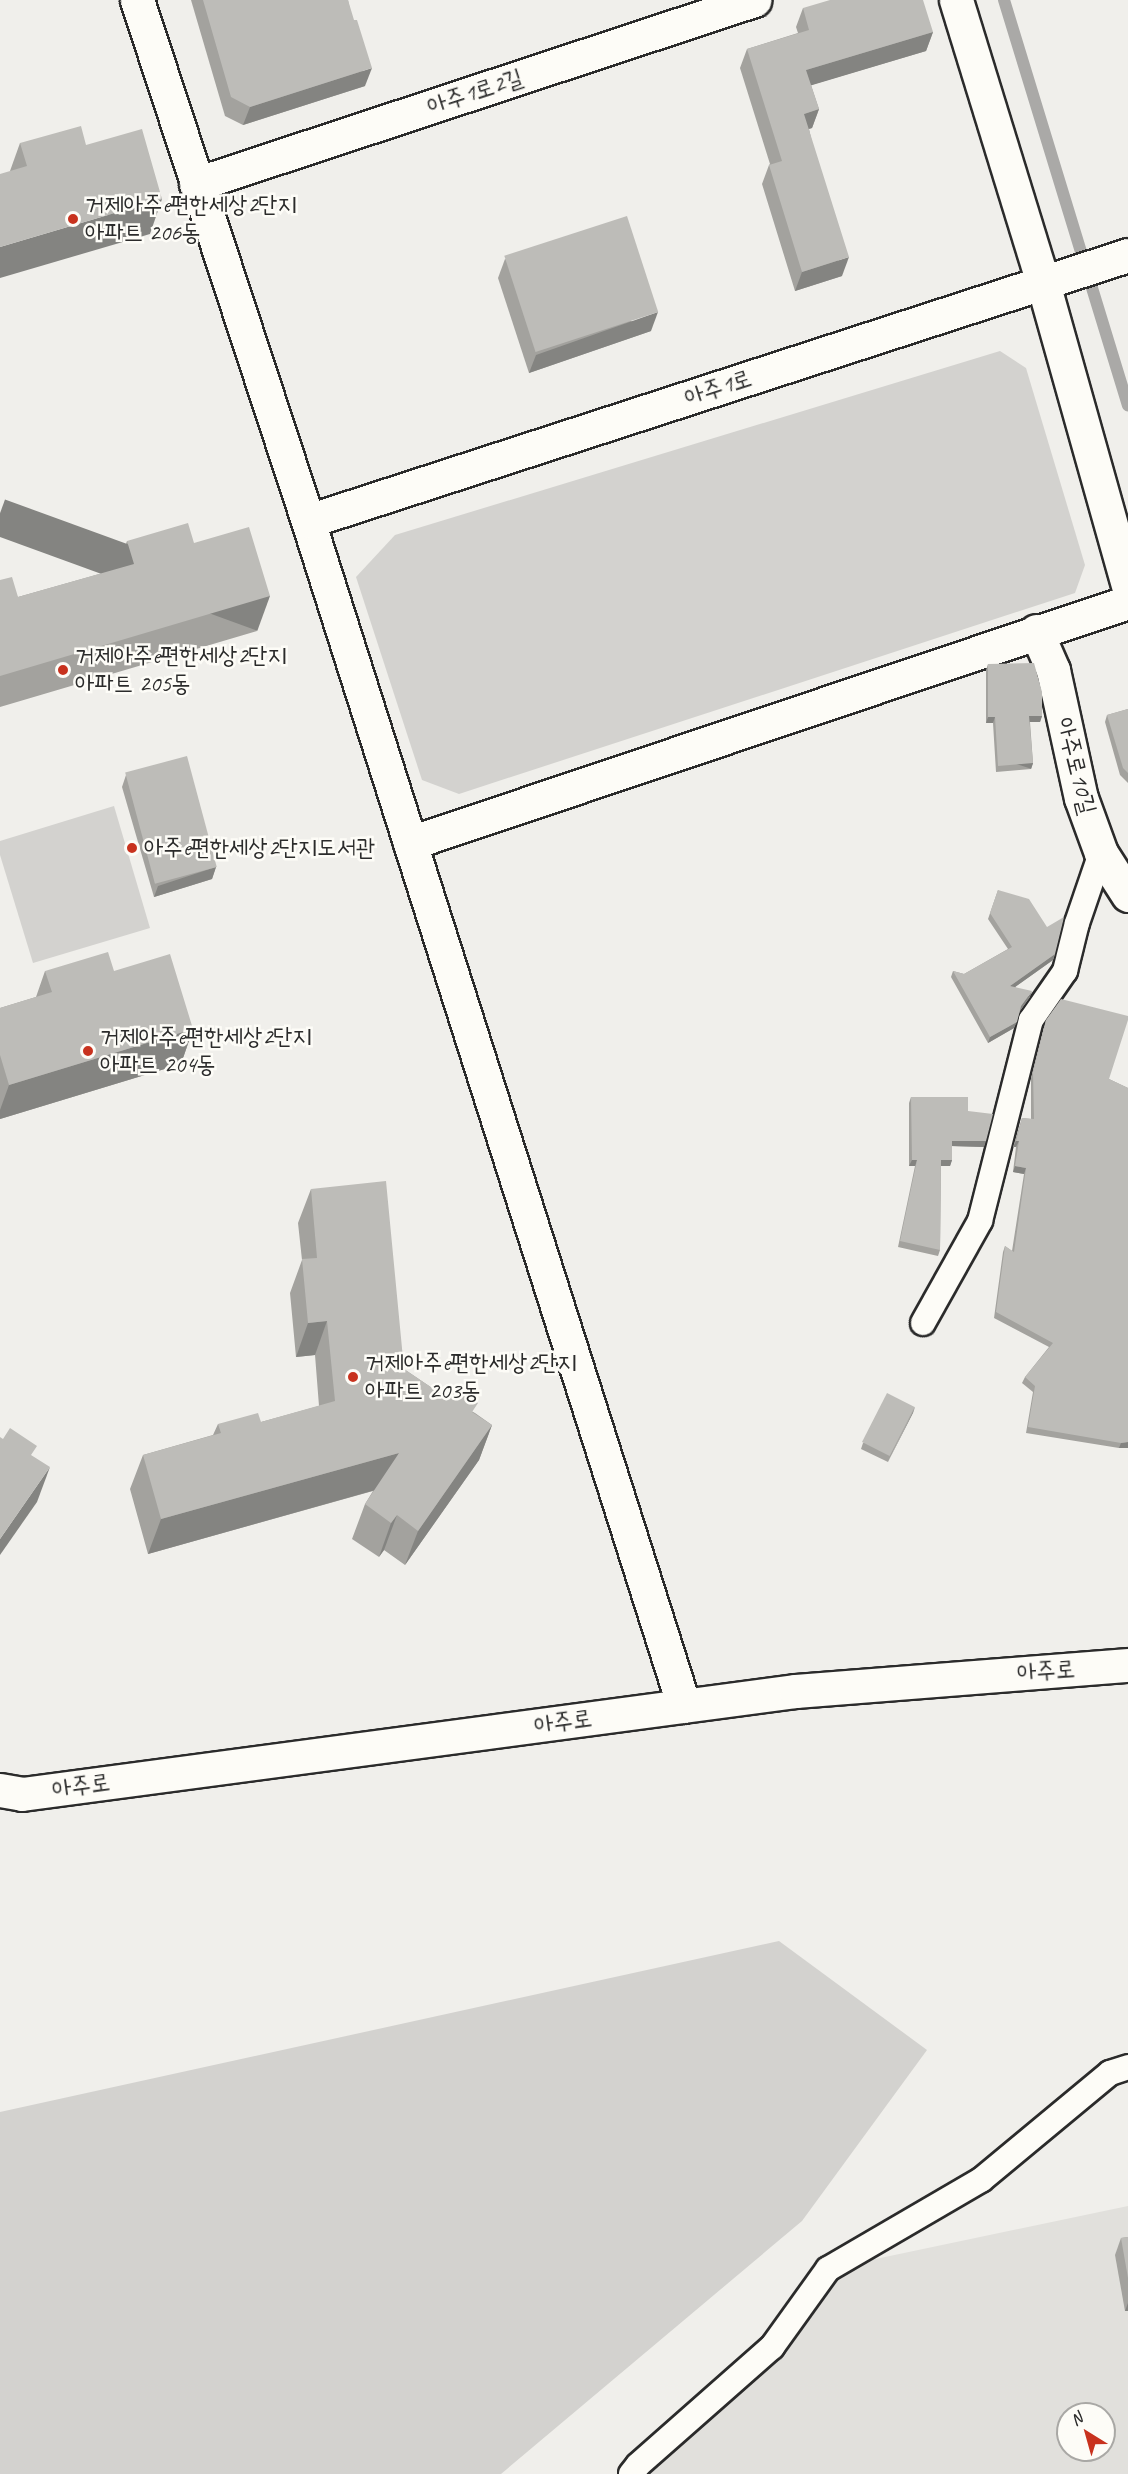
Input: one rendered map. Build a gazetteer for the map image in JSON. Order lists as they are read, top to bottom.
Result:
{
  "streets": {
    "street": [
      "아주1로2길",
      "아주1로",
      "아주로10길",
      "아주로"
    ]
  },
  "places": [
    "거제아주e편한세상2단지 아파트 206동",
    "거제아주e편한세상2단지 아파트 205동",
    "아주e편한세상2단지도서관",
    "거제아주e편한세상2단지 아파트 204동",
    "거제아주e편한세상2단지 아파트 203동"
  ],
  "north": "top left"
}
